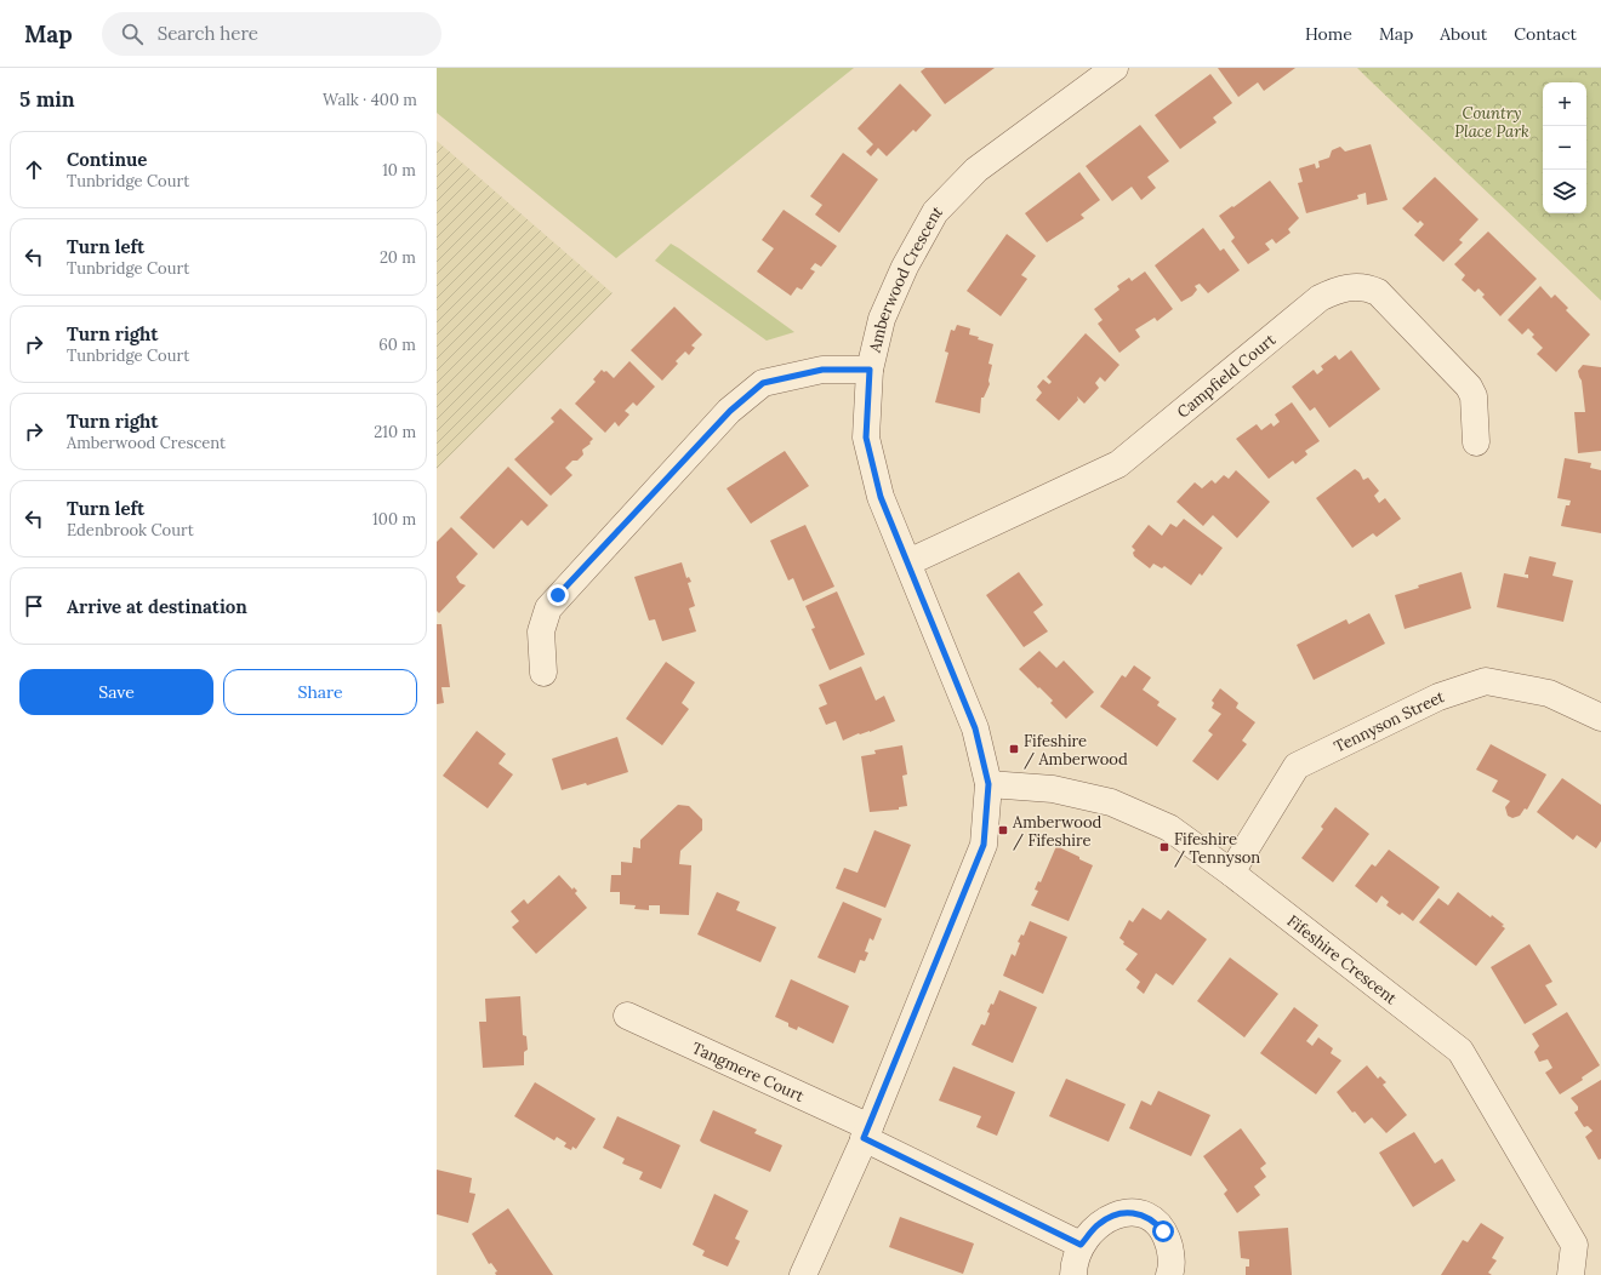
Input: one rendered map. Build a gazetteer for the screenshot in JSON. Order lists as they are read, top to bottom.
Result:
{
  "streets": {
    "street": [
      "Amberwood Crescent",
      "Campfield Court",
      "Tennyson Street",
      "Fifeshire Crescent",
      "Tangmere Court"
    ]
  },
  "crossings": [
    ["Amberwood Crescent", "Campfield Court"],
    ["Amberwood Crescent", "Fifeshire Crescent"],
    ["Amberwood Crescent", "Tangmere Court"],
    ["Tennyson Street", "Fifeshire Crescent"]
  ],
  "parks": ["Country Place Park"],
  "places": {
    "transit": ["Fifeshire / Amberwood", "Amberwood / Fifeshire", "Fifeshire / Tennyson"]
  },
  "page": {
    "header": "Map",
    "search": "Search here",
    "nav": [
      "Home",
      "Map",
      "About",
      "Contact"
    ],
    "heading": ["5 min", "Walk · 400 m"],
    "map_buttons": ["+", "−"],
    "list": [
      ["Continue", "Tunbridge Court", "10 m"],
      ["Turn left", "Tunbridge Court", "20 m"],
      ["Turn right", "Tunbridge Court", "60 m"],
      ["Turn right", "Amberwood Crescent", "210 m"],
      ["Turn left", "Edenbrook Court", "100 m"],
      "Arrive at destination"
    ],
    "buttons": ["Save", "Share"]
  }
}
